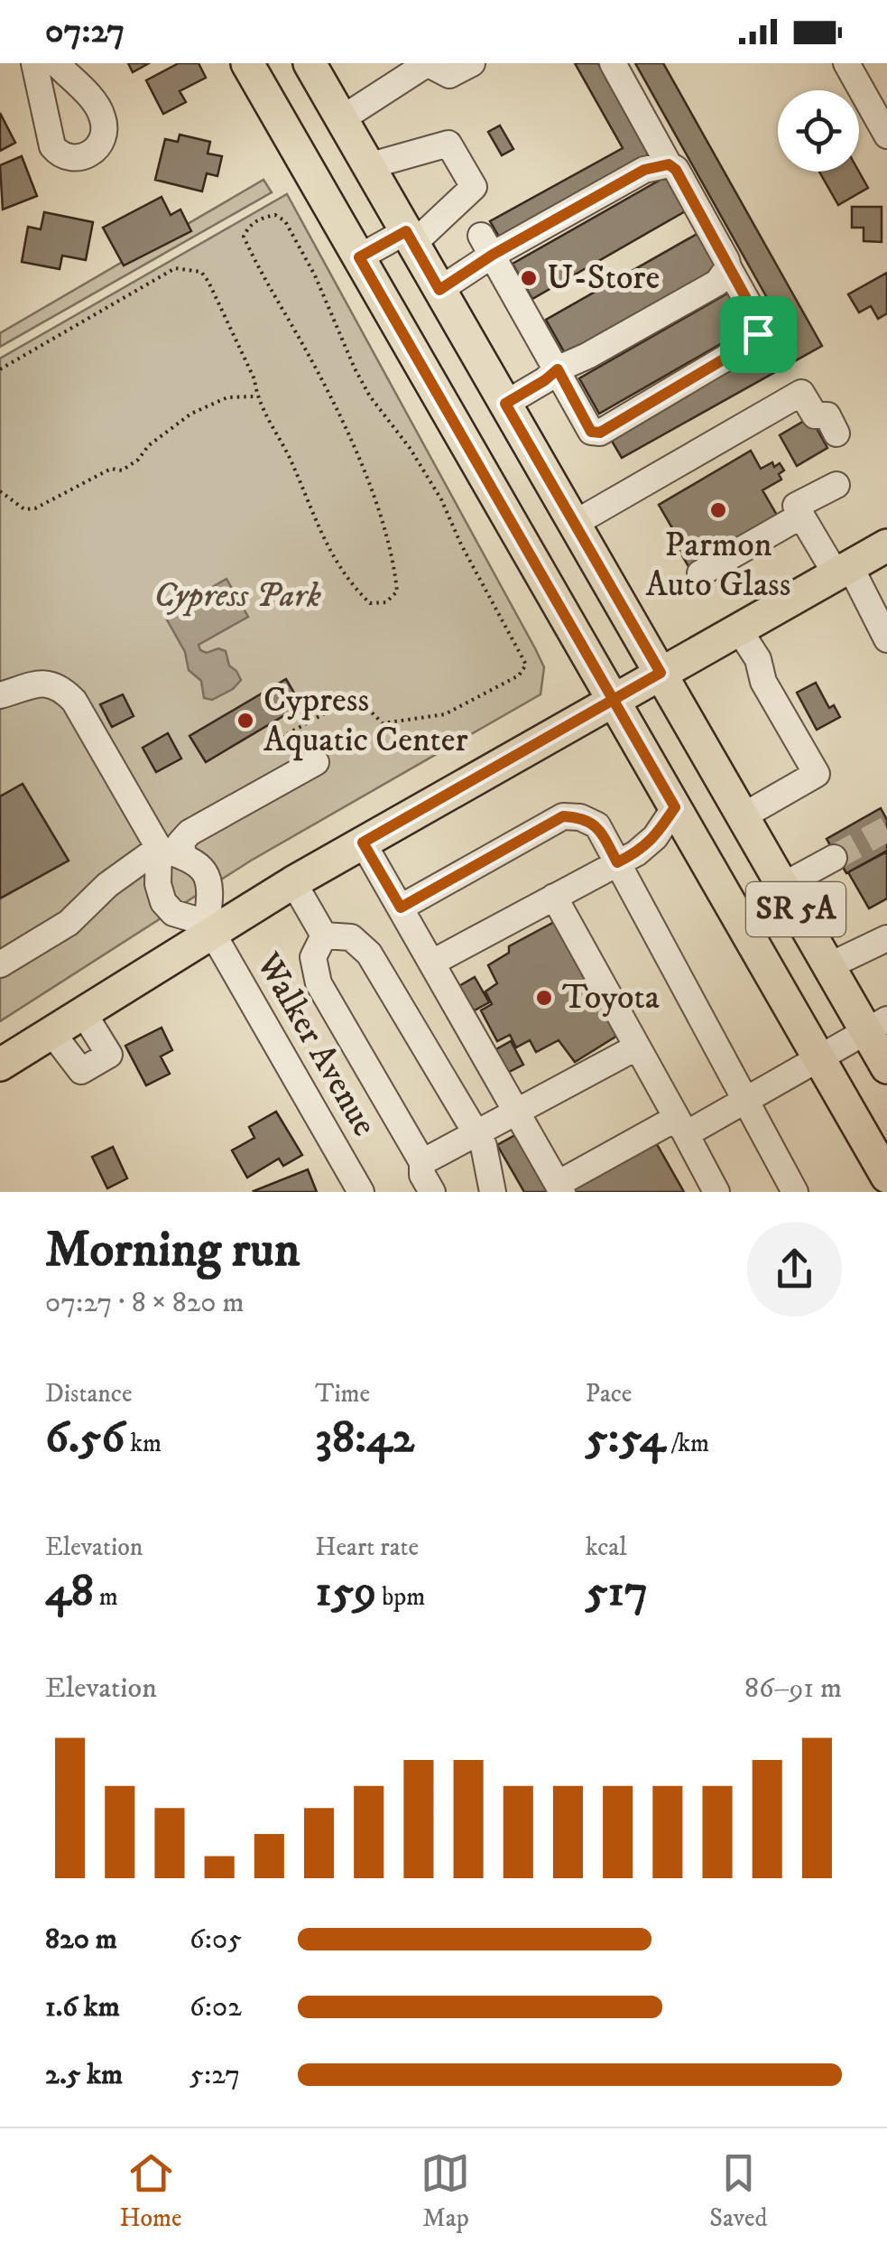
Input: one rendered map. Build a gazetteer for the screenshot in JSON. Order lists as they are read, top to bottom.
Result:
{
  "streets": {
    "main road": ["SR 5A"],
    "street": ["Walker Avenue"]
  },
  "parks": ["Cypress Park"],
  "places": [
    "U-Store",
    "Parmon Auto Glass",
    "Cypress Aquatic Center",
    "Toyota"
  ],
  "page": {
    "status": "07:27",
    "heading": ["Morning run", "07:27 · 8 × 820 m"],
    "stats": [
      ["Distance", "6.56 km"],
      ["Time", "38:42"],
      ["Pace", "5:54 /km"],
      ["Elevation", "48 m"],
      ["Heart rate", "159 bpm"],
      ["kcal", "517"]
    ],
    "chart": ["Elevation", "86–91 m"],
    "list": [
      {
        "name": "820 m",
        "note": "6:05"
      },
      {
        "name": "1.6 km",
        "note": "6:02"
      },
      {
        "name": "2.5 km",
        "note": "5:27"
      }
    ],
    "tabs": ["Home", "Map", "Saved"]
  }
}
